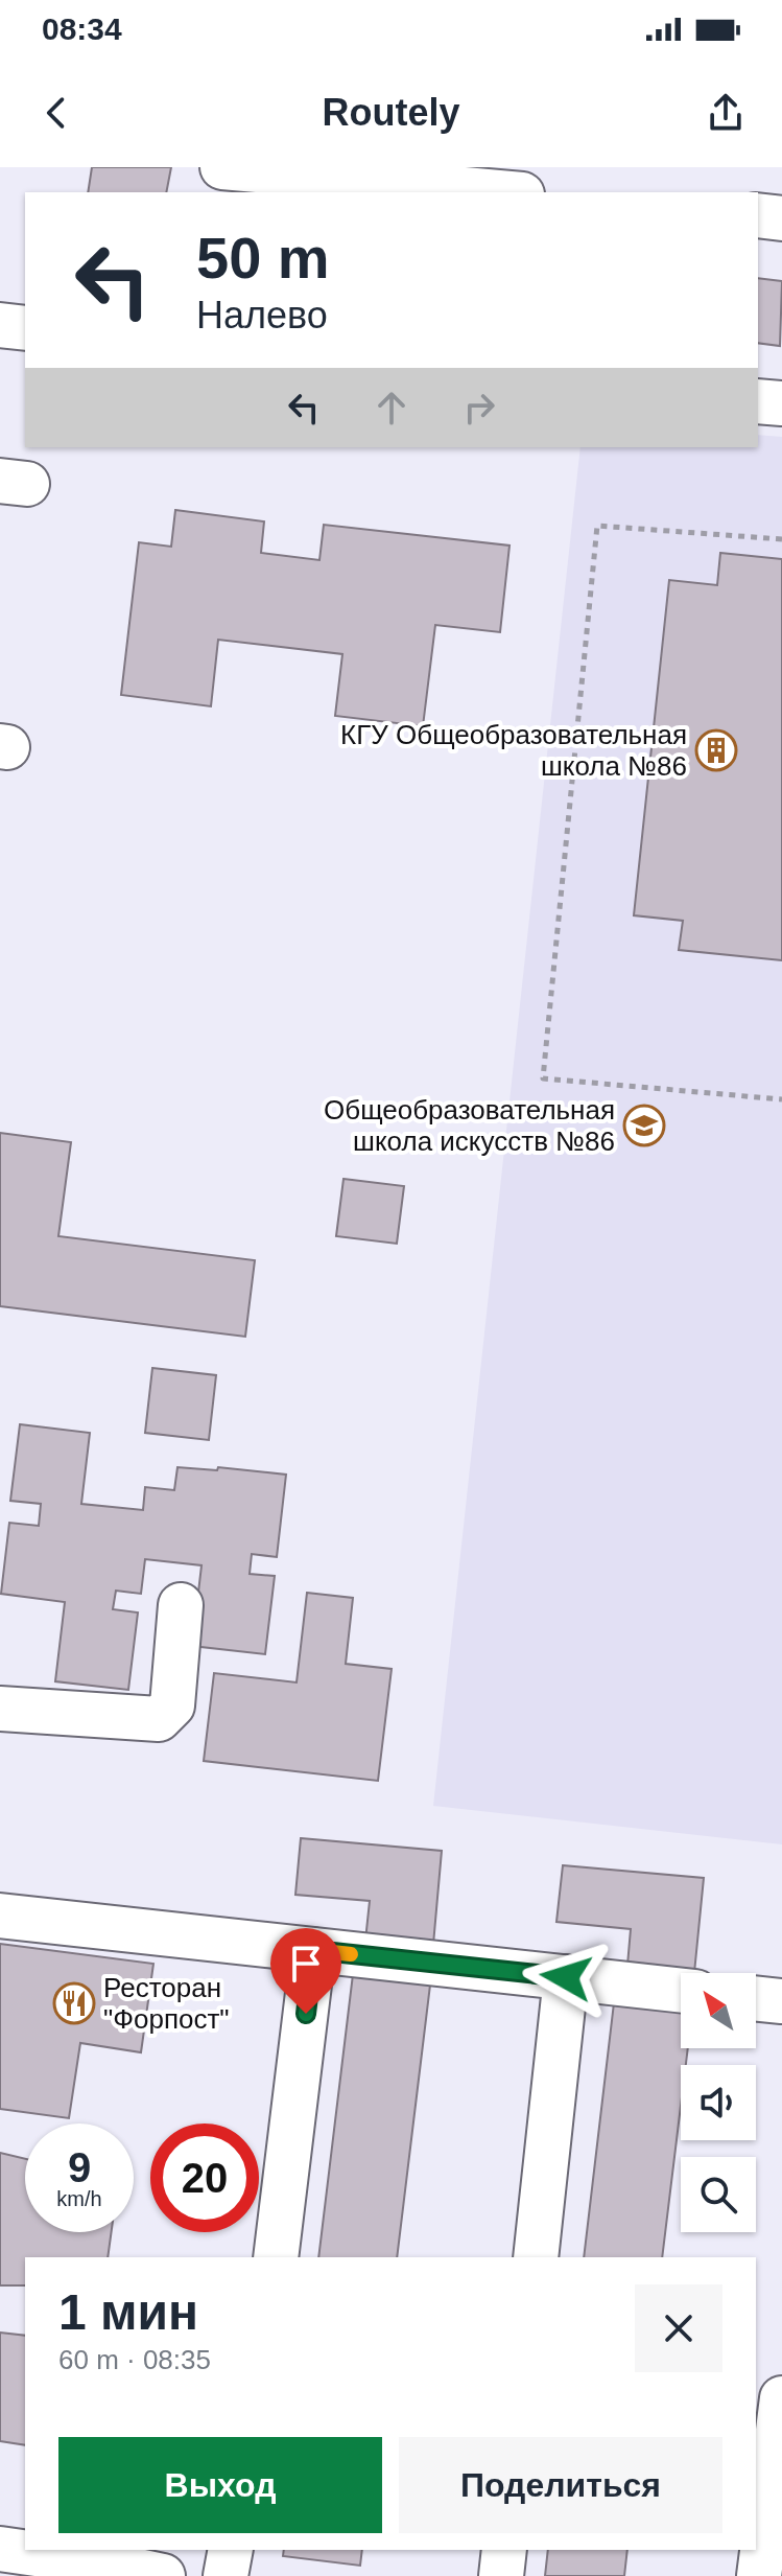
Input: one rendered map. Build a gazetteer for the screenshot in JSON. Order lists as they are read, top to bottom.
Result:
{
  "places": {
    "building": ["КГУ Общеобразовательная школа №86"],
    "school or university": ["Общеобразовательная школа искусств №86"],
    "restaurant": ["Ресторан \"Форпост\""]
  },
  "north": "top left",
  "page": {
    "status": "08:34",
    "header": "Routely",
    "turn": ["50 m", "Налево"],
    "speed": "9 km/h",
    "limit": "20",
    "heading": ["1 мин", "60 m · 08:35"],
    "buttons": ["Выход", "Поделиться"]
  }
}
